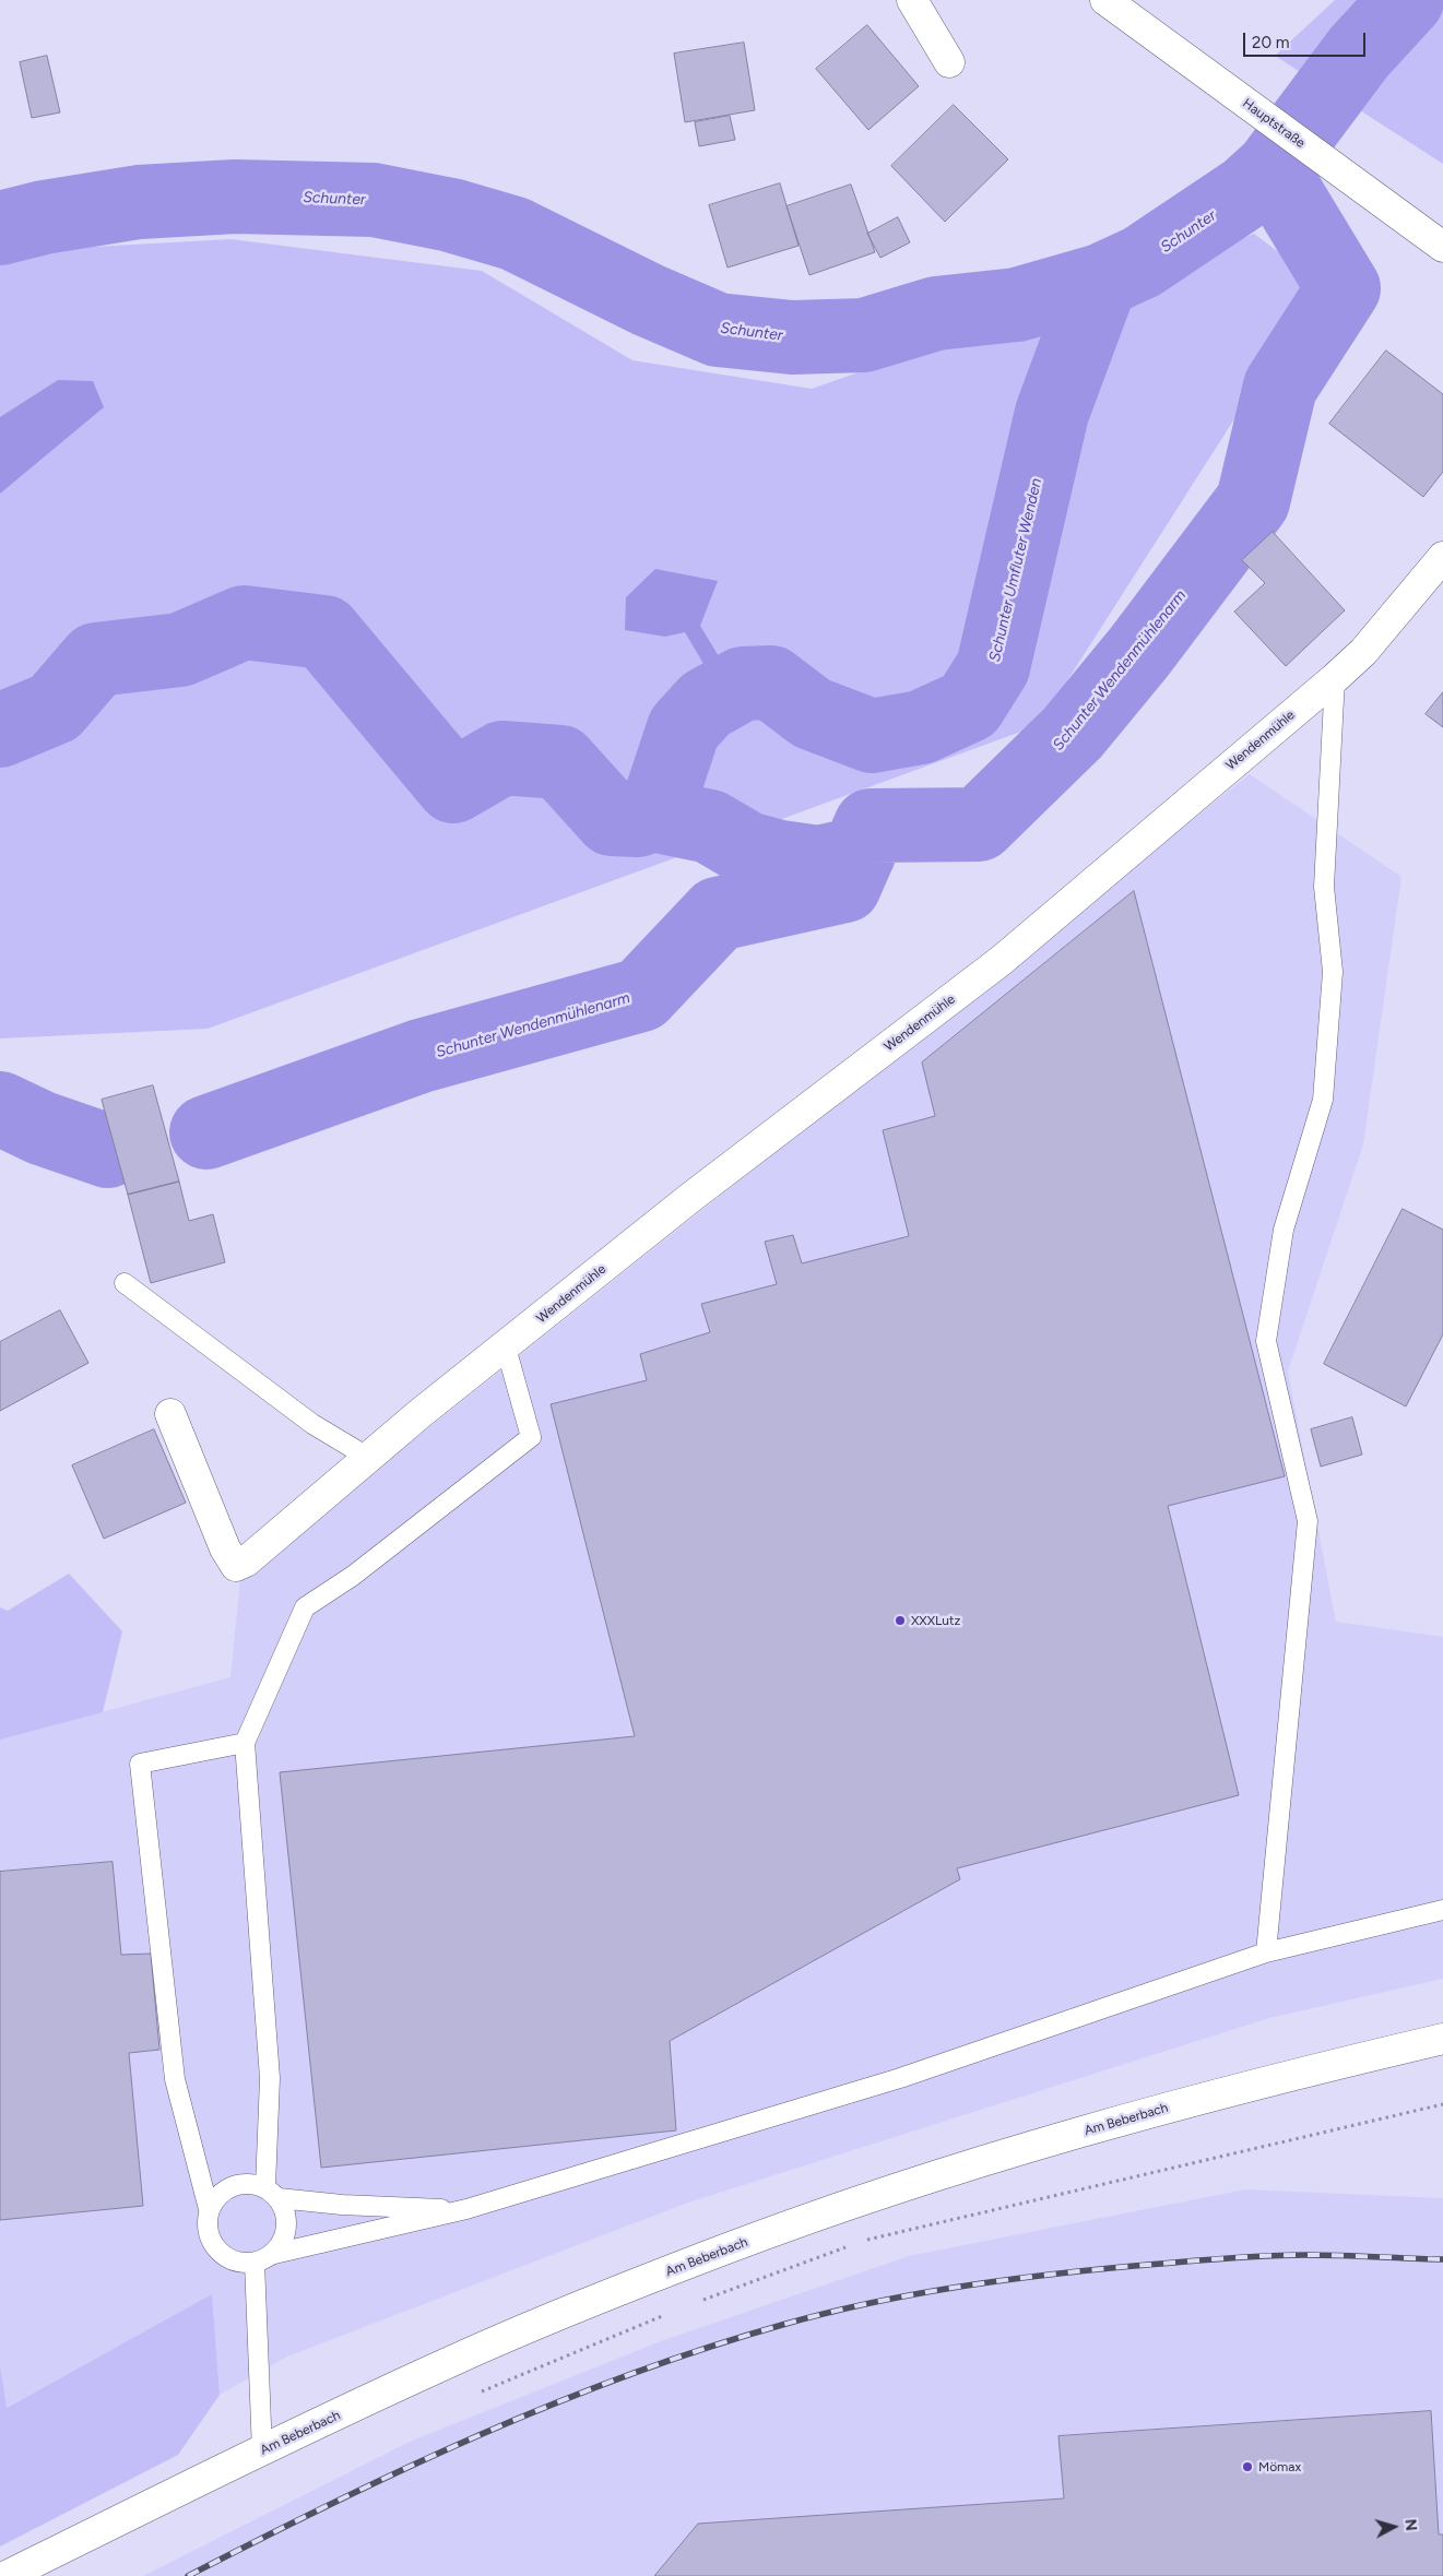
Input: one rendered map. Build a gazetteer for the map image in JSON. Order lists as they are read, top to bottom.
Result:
{
  "streets": {
    "main road": ["Hauptstraße", "Wendenmühle", "Am Beberbach"]
  },
  "water": ["Schunter", "Schunter Umfluter Wenden", "Schunter Wendenmühlenarm"],
  "places": ["XXXLutz", "Mömax"],
  "scale_bar": "20 m",
  "north": "right"
}
